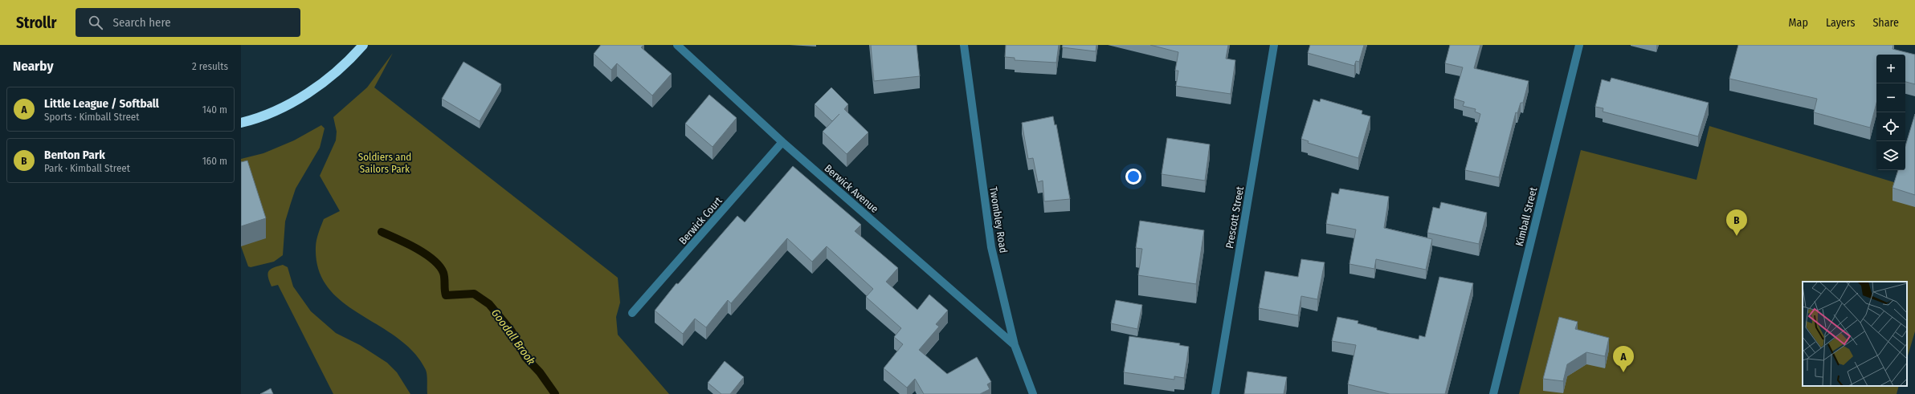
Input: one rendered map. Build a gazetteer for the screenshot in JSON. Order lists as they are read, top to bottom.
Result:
{
  "streets": {
    "street": [
      "Berwick Avenue",
      "Kimball Street",
      "Prescott Street",
      "Twombley Road",
      "Berwick Court"
    ]
  },
  "crossings": [
    ["Berwick Avenue", "Twombley Road"],
    ["Berwick Avenue", "Berwick Court"]
  ],
  "water": ["Goodall Brook"],
  "parks": ["Soldiers and Sailors Park"],
  "page": {
    "header": "Strollr",
    "search": "Search here",
    "nav": ["Map", "Layers", "Share"],
    "heading": ["Nearby", "2 results"],
    "map_buttons": ["+", "−"],
    "list": [
      {
        "mark": "A",
        "name": "Little League / Softball",
        "note": "Sports · Kimball Street",
        "value": "140 m"
      },
      {
        "mark": "B",
        "name": "Benton Park",
        "note": "Park · Kimball Street",
        "value": "160 m"
      }
    ],
    "pins": ["B", "A"]
  }
}
